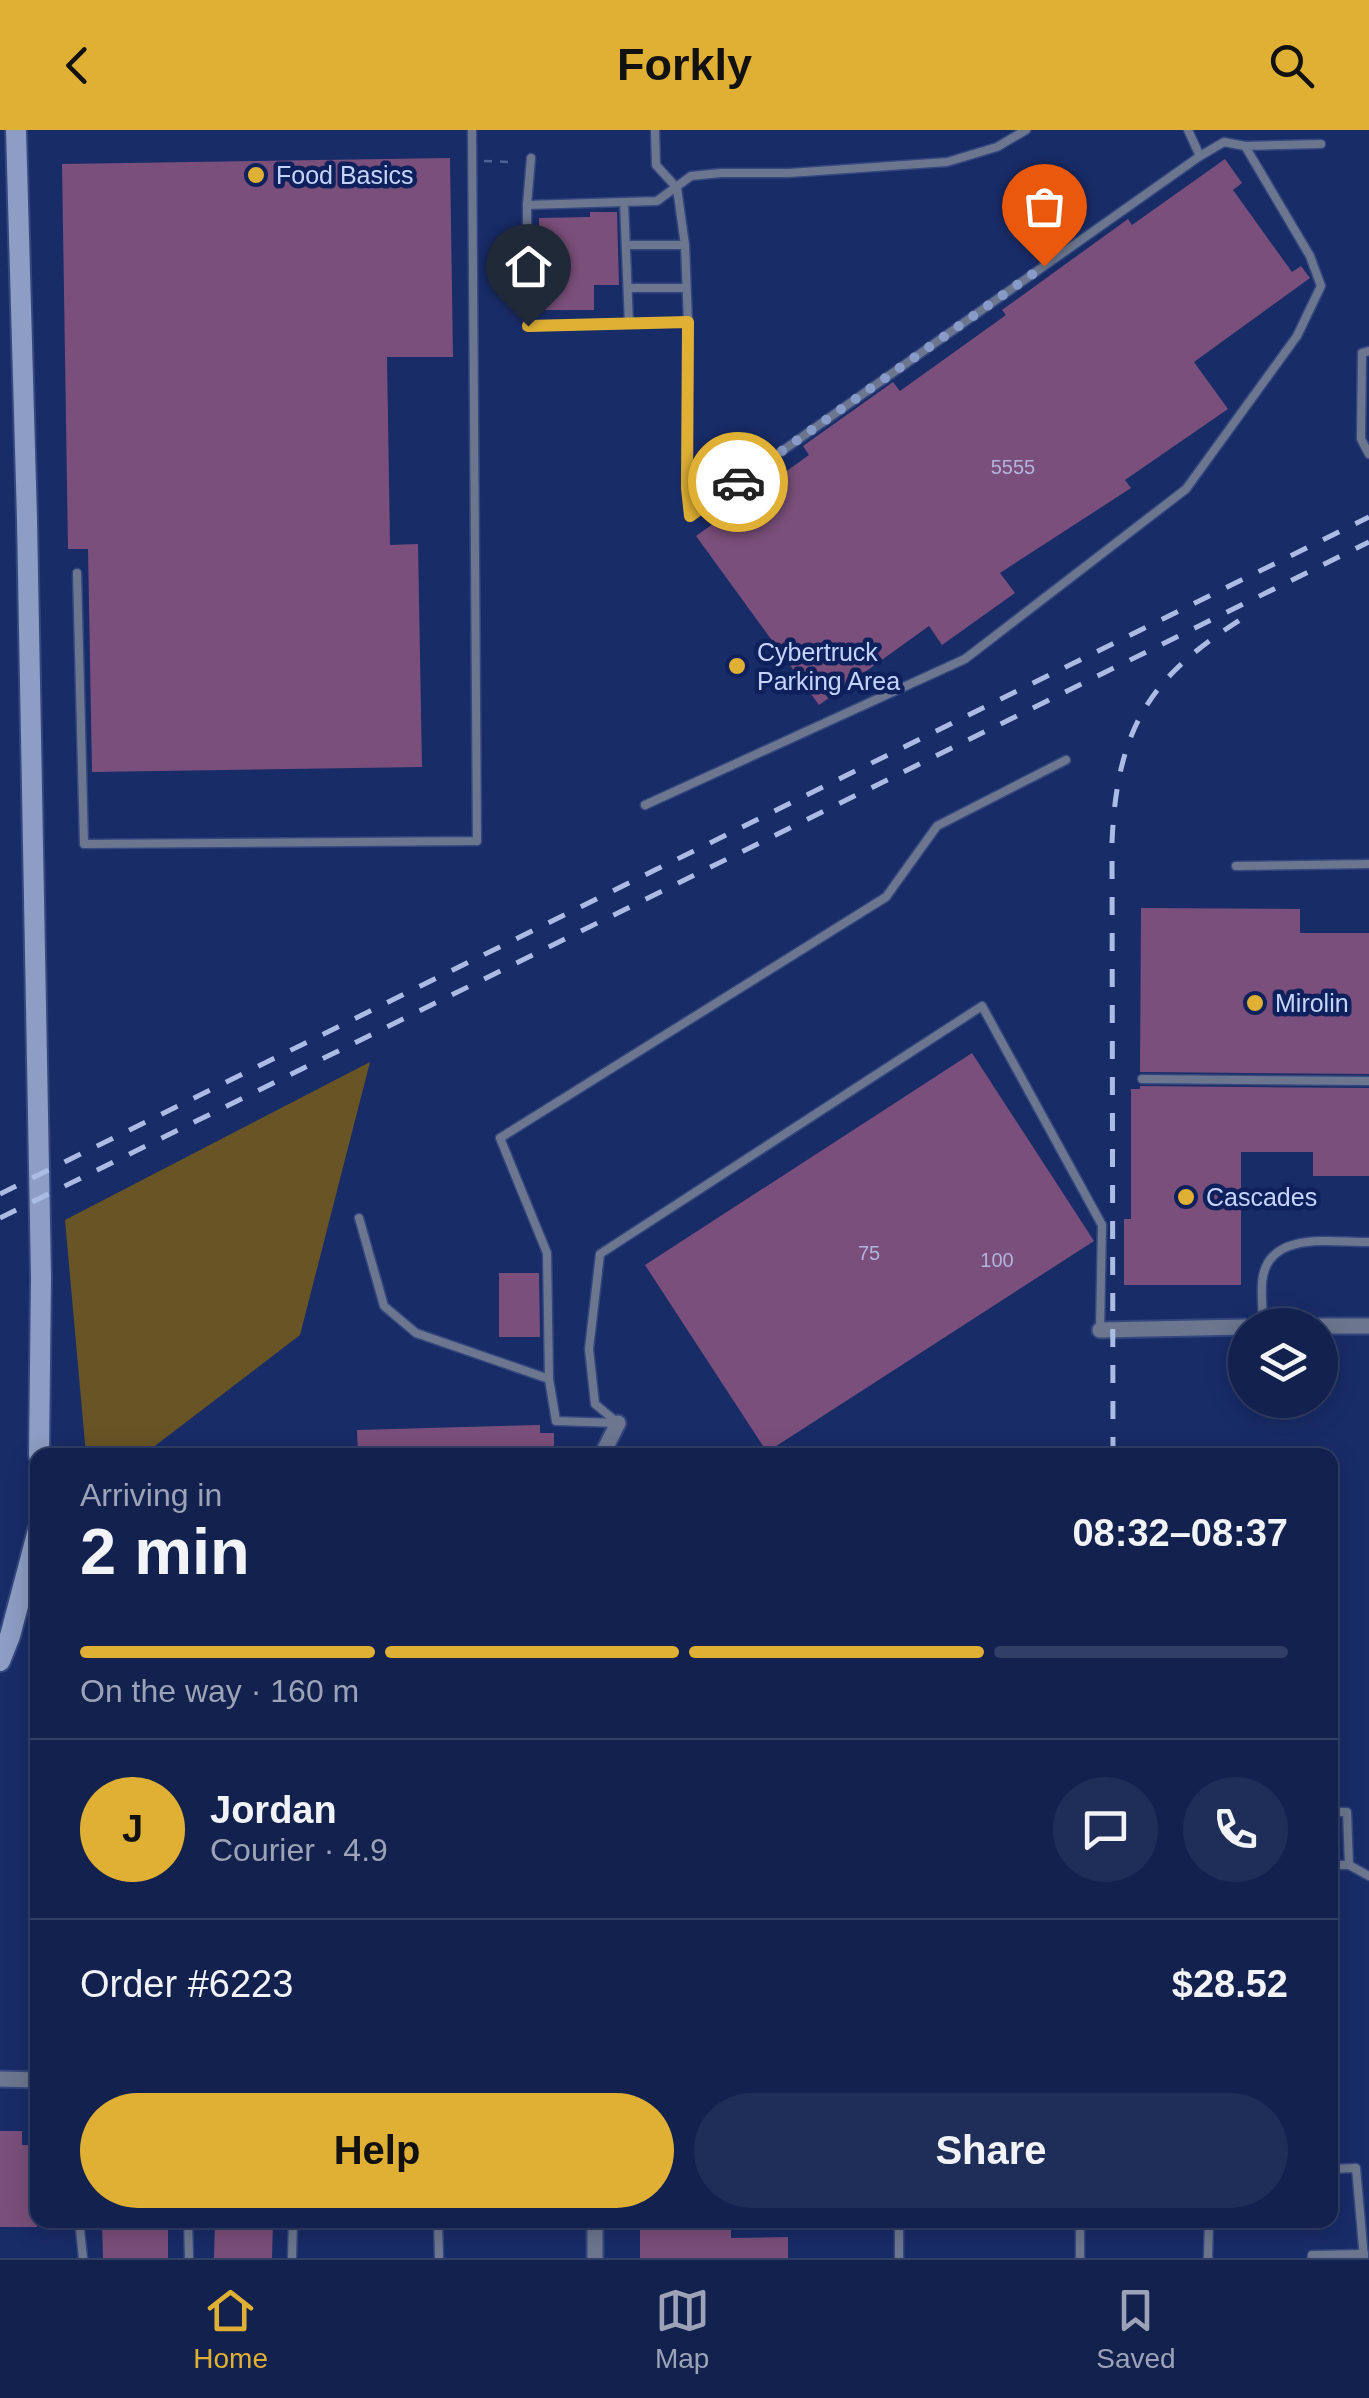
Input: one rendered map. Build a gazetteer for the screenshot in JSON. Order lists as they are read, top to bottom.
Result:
{
  "places": [
    "Food Basics",
    "Cybertruck Parking Area",
    "Mirolin",
    "Cascades"
  ],
  "house_numbers": ["5555", "75", "100"],
  "page": {
    "header": "Forkly",
    "heading": ["2 min", "Arriving in", "08:32–08:37"],
    "panel": [
      "Jordan",
      "Courier · 4.9",
      "Order #6223",
      "$28.52"
    ],
    "bar": "On the way · 160 m",
    "round": "J",
    "buttons": ["Help", "Share"],
    "tabs": ["Home", "Map", "Saved"]
  }
}
